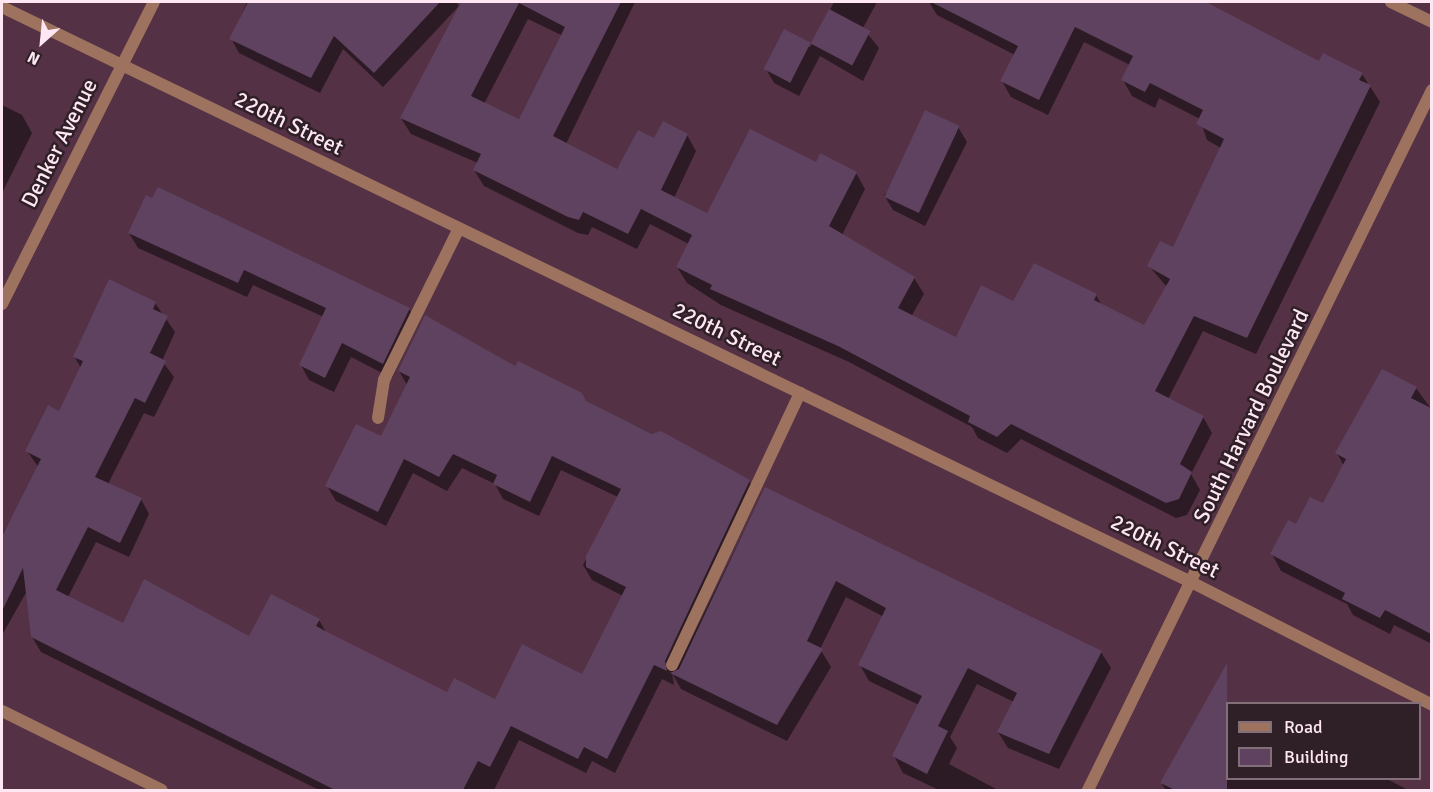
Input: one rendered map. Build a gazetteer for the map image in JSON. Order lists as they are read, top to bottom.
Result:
{
  "streets": {
    "street": ["220th Street", "Denker Avenue", "South Harvard Boulevard"]
  },
  "crossings": [
    ["220th Street", "Denker Avenue"],
    ["220th Street", "South Harvard Boulevard"]
  ],
  "legend": ["Road", "Building"],
  "north": "bottom left"
}
